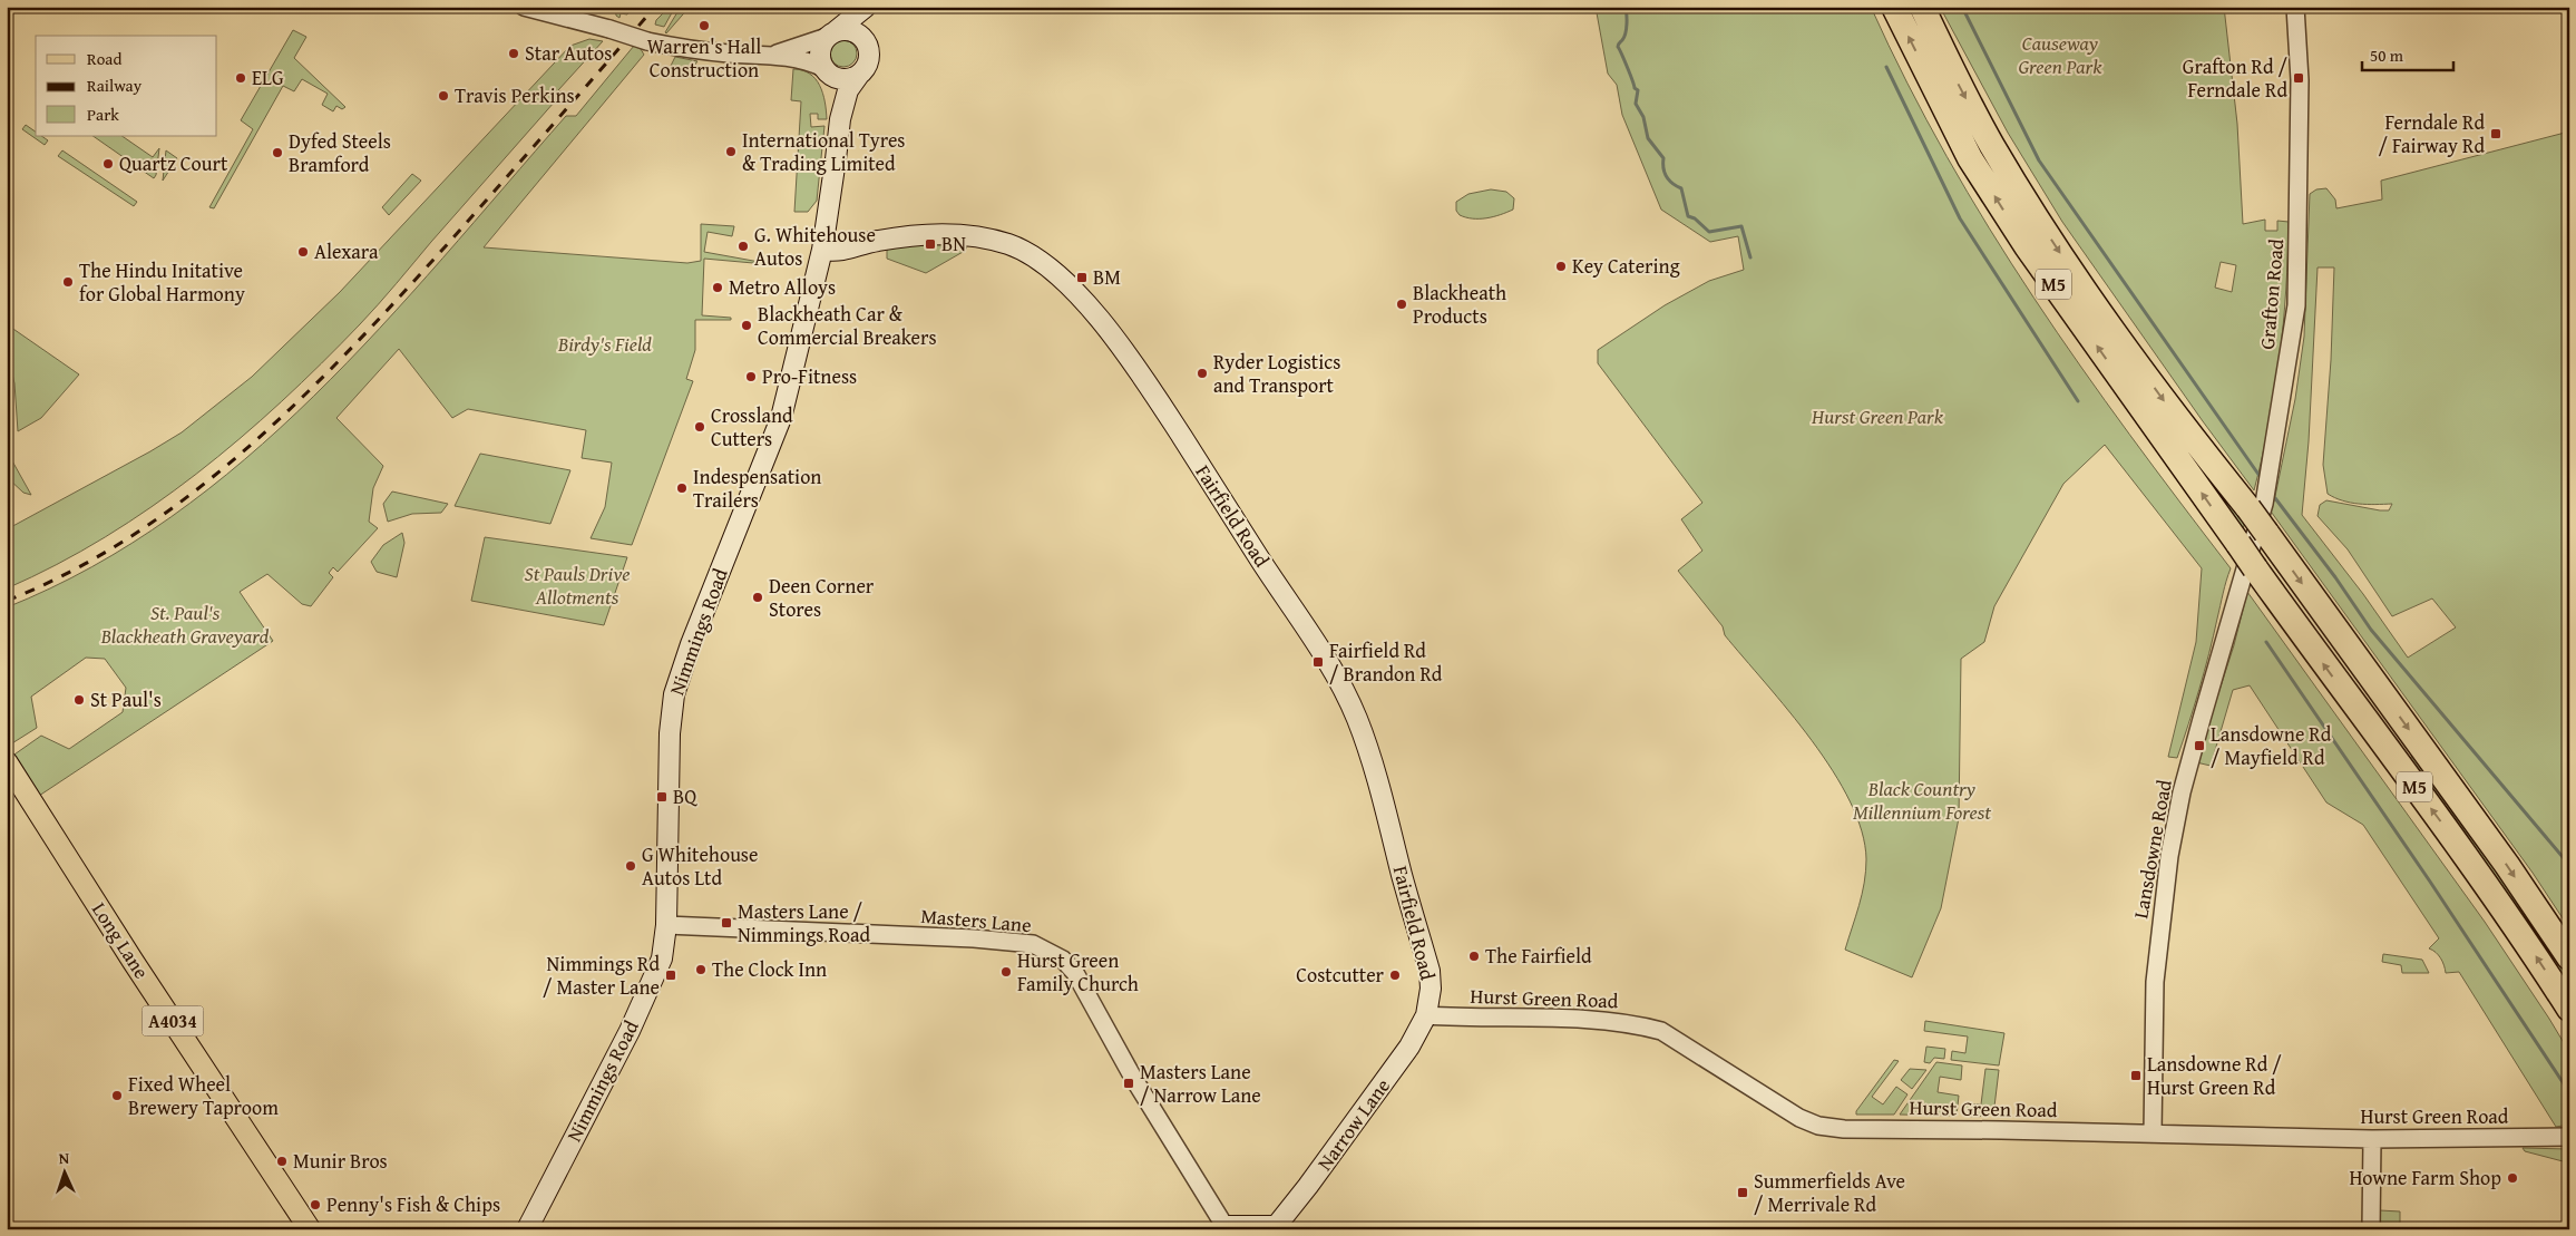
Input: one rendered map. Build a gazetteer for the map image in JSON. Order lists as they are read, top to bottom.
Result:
{
  "streets": {
    "highway": ["M5"],
    "main road": [
      "Fairfield Road",
      "Nimmings Road",
      "Long Lane",
      "A4034",
      "Narrow Lane"
    ],
    "street": [
      "Grafton Road",
      "Lansdowne Road",
      "Masters Lane",
      "Hurst Green Road"
    ]
  },
  "crossings": [
    ["M5", "Grafton Road"],
    ["M5", "Lansdowne Road"],
    ["Grafton Road", "Lansdowne Road"],
    ["Fairfield Road", "Nimmings Road"],
    ["Fairfield Road", "Hurst Green Road"],
    ["Fairfield Road", "Narrow Lane"],
    ["Nimmings Road", "Masters Lane"],
    ["Lansdowne Road", "Hurst Green Road"],
    ["Hurst Green Road", "Narrow Lane"]
  ],
  "parks": [
    "Causeway Green Park",
    "Birdy's Field",
    "Hurst Green Park",
    "St Pauls Drive Allotments",
    "St. Paul's Blackheath Graveyard",
    "Black Country Millennium Forest"
  ],
  "places": {
    "other": [
      "Warren's Hall Construction",
      "Star Autos",
      "ELG",
      "Travis Perkins",
      "International Tyres & Trading Limited",
      "Dyfed Steels Bramford",
      "Quartz Court",
      "G. Whitehouse Autos",
      "Alexara",
      "Key Catering",
      "The Hindu Initative for Global Harmony",
      "Metro Alloys",
      "Blackheath Products",
      "Blackheath Car & Commercial Breakers",
      "Ryder Logistics and Transport",
      "Pro-Fitness",
      "Crossland Cutters",
      "Indespensation Trailers",
      "Deen Corner Stores",
      "St Paul's",
      "G Whitehouse Autos Ltd",
      "The Fairfield",
      "The Clock Inn",
      "Hurst Green Family Church",
      "Costcutter",
      "Fixed Wheel Brewery Taproom",
      "Munir Bros",
      "Howne Farm Shop",
      "Penny's Fish & Chips"
    ],
    "transit": [
      "Grafton Rd / Ferndale Rd",
      "Ferndale Rd / Fairway Rd",
      "BN",
      "BM",
      "Fairfield Rd / Brandon Rd",
      "Lansdowne Rd / Mayfield Rd",
      "BQ",
      "Masters Lane / Nimmings Road",
      "Nimmings Rd / Master Lane",
      "Lansdowne Rd / Hurst Green Rd",
      "Masters Lane / Narrow Lane",
      "Summerfields Ave / Merrivale Rd"
    ]
  },
  "legend": ["Road", "Railway", "Park"],
  "scale_bar": "50 m",
  "north": "top"
}
